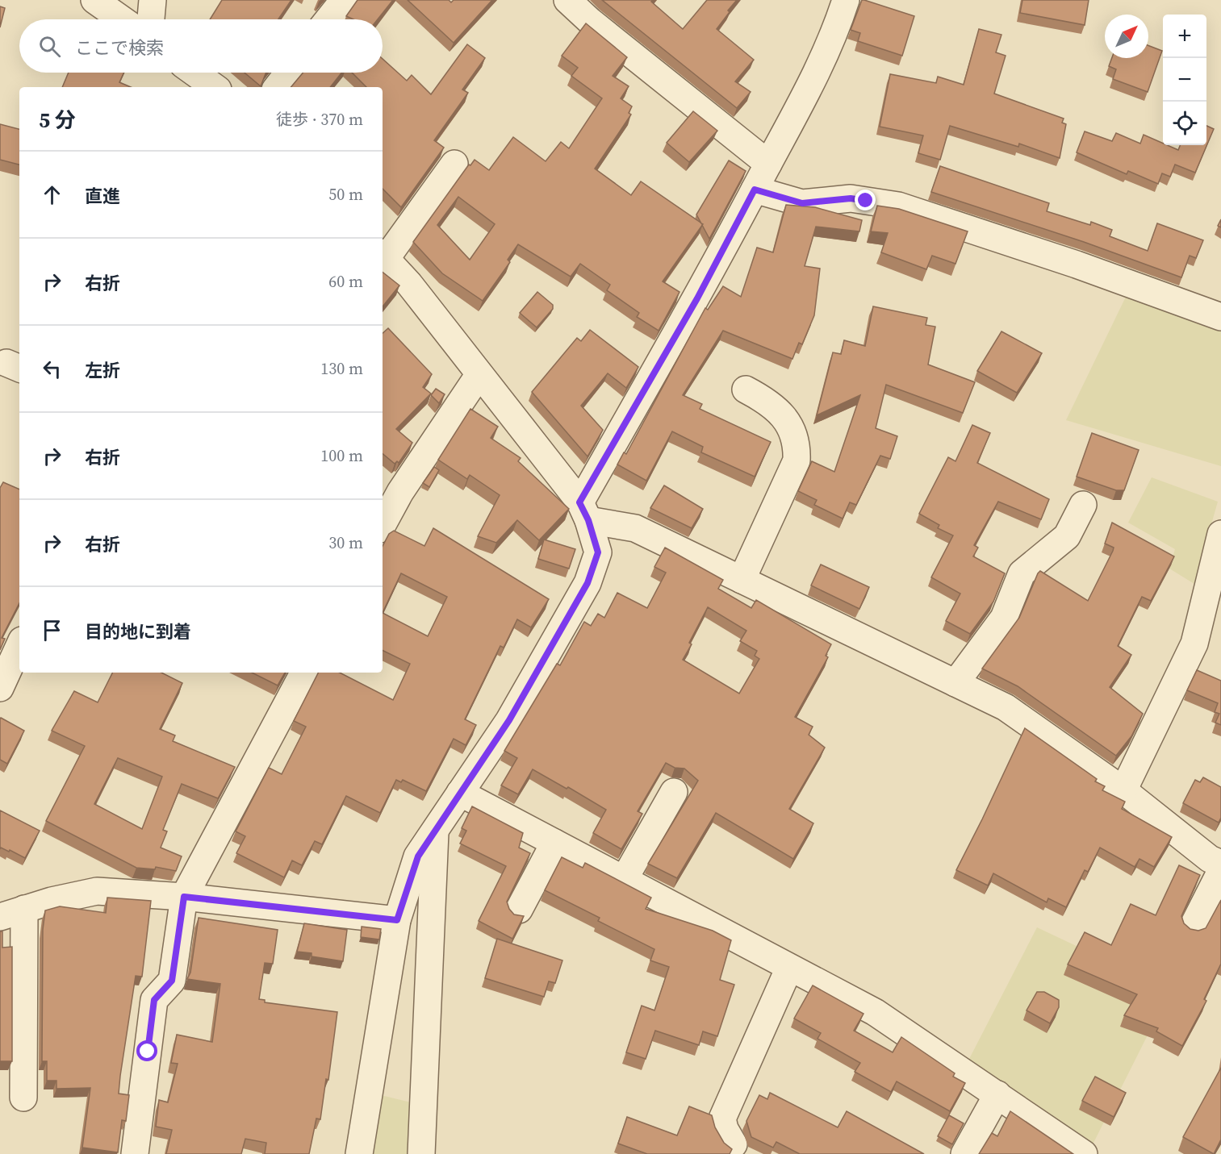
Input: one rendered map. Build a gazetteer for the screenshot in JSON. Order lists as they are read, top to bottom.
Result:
{
  "north": "top right",
  "page": {
    "map_buttons": ["+", "−"],
    "search": "ここで検索",
    "heading": ["5 分", "徒歩 · 370 m"],
    "list": [
      ["直進", "50 m"],
      ["右折", "60 m"],
      ["左折", "130 m"],
      ["右折", "100 m"],
      ["右折", "30 m"],
      "目的地に到着"
    ]
  }
}
